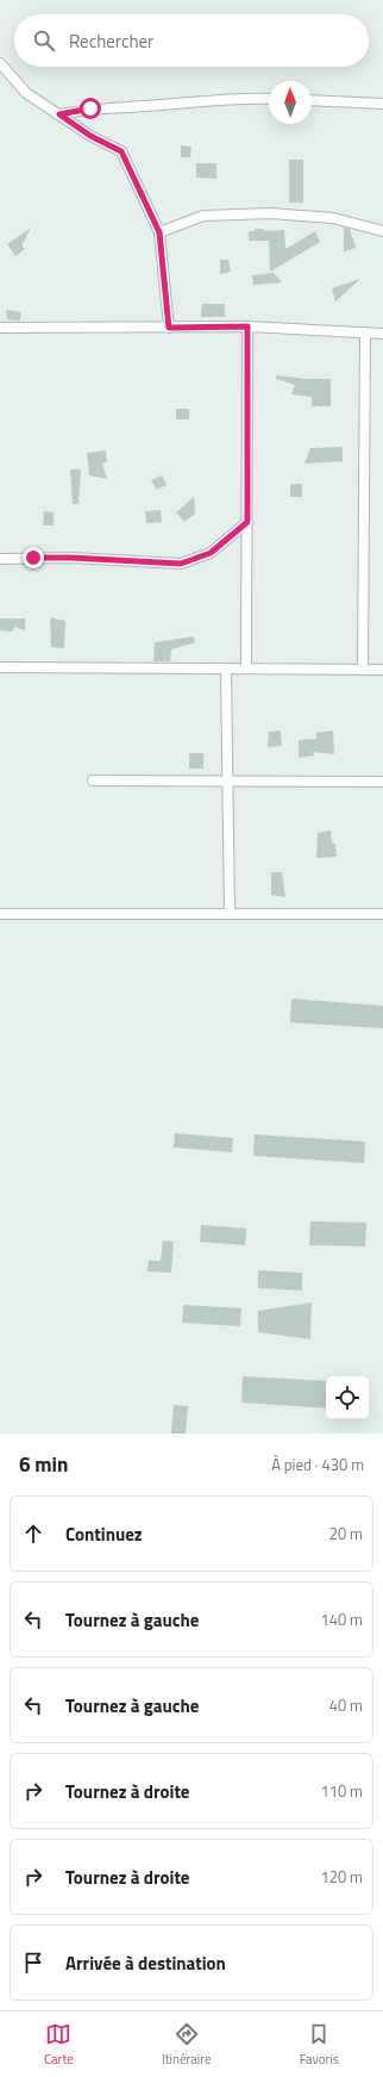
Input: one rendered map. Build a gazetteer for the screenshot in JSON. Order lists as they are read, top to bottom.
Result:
{
  "north": "top",
  "page": {
    "search": "Rechercher",
    "heading": ["6 min", "À pied · 430 m"],
    "list": [
      ["Continuez", "20 m"],
      ["Tournez à gauche", "140 m"],
      ["Tournez à gauche", "40 m"],
      ["Tournez à droite", "110 m"],
      ["Tournez à droite", "120 m"],
      "Arrivée à destination"
    ],
    "nav": ["Carte", "Itinéraire", "Favoris"]
  }
}
